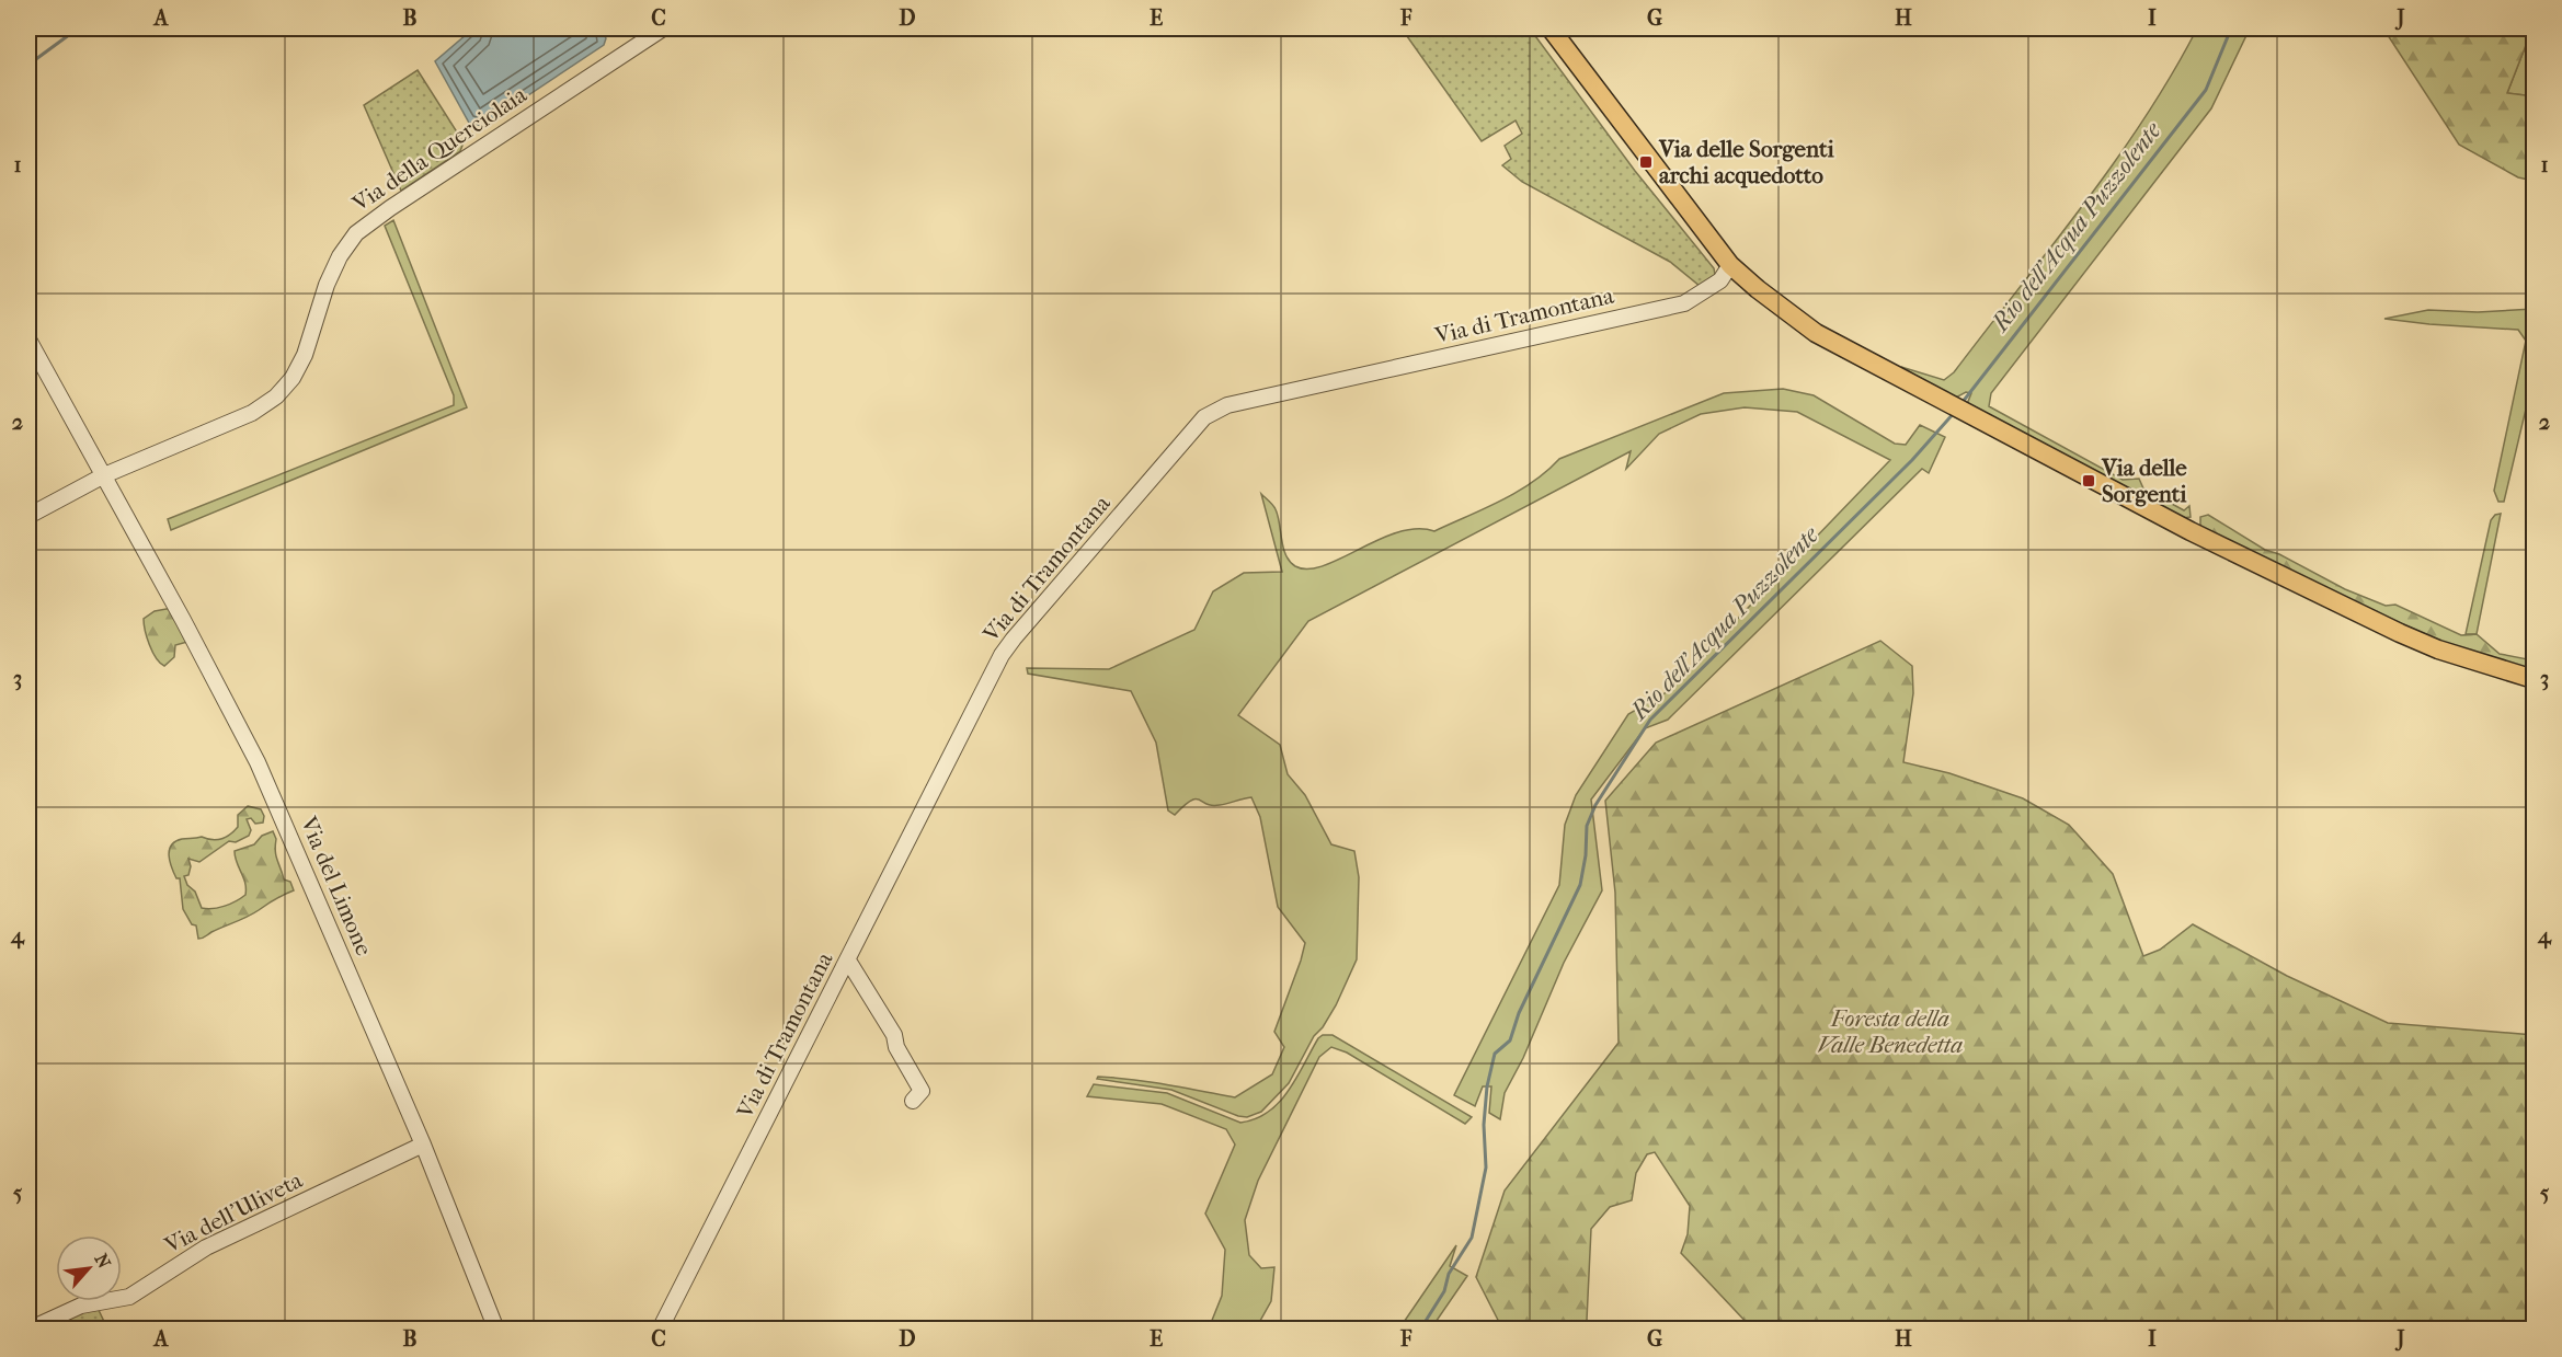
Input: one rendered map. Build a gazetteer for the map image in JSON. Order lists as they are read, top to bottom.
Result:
{
  "streets": {
    "street": [
      "Via della Querciolaia",
      "Via di Tramontana",
      "Via del Limone",
      "Via dell'Uliveta"
    ]
  },
  "crossings": [
    ["Via della Querciolaia", "Via del Limone"],
    ["Via del Limone", "Via dell'Uliveta"]
  ],
  "water": ["Rio dell'Acqua Puzzolente"],
  "parks": ["Foresta della Valle Benedetta"],
  "places": {
    "transit": ["Via delle Sorgenti archi acquedotto", "Via delle Sorgenti"]
  },
  "north": "top right",
  "grid": {
    "columns": [
      "A",
      "B",
      "C",
      "D",
      "E",
      "F",
      "G",
      "H",
      "I",
      "J"
    ],
    "rows": [
      "1",
      "2",
      "3",
      "4",
      "5"
    ]
  }
}
